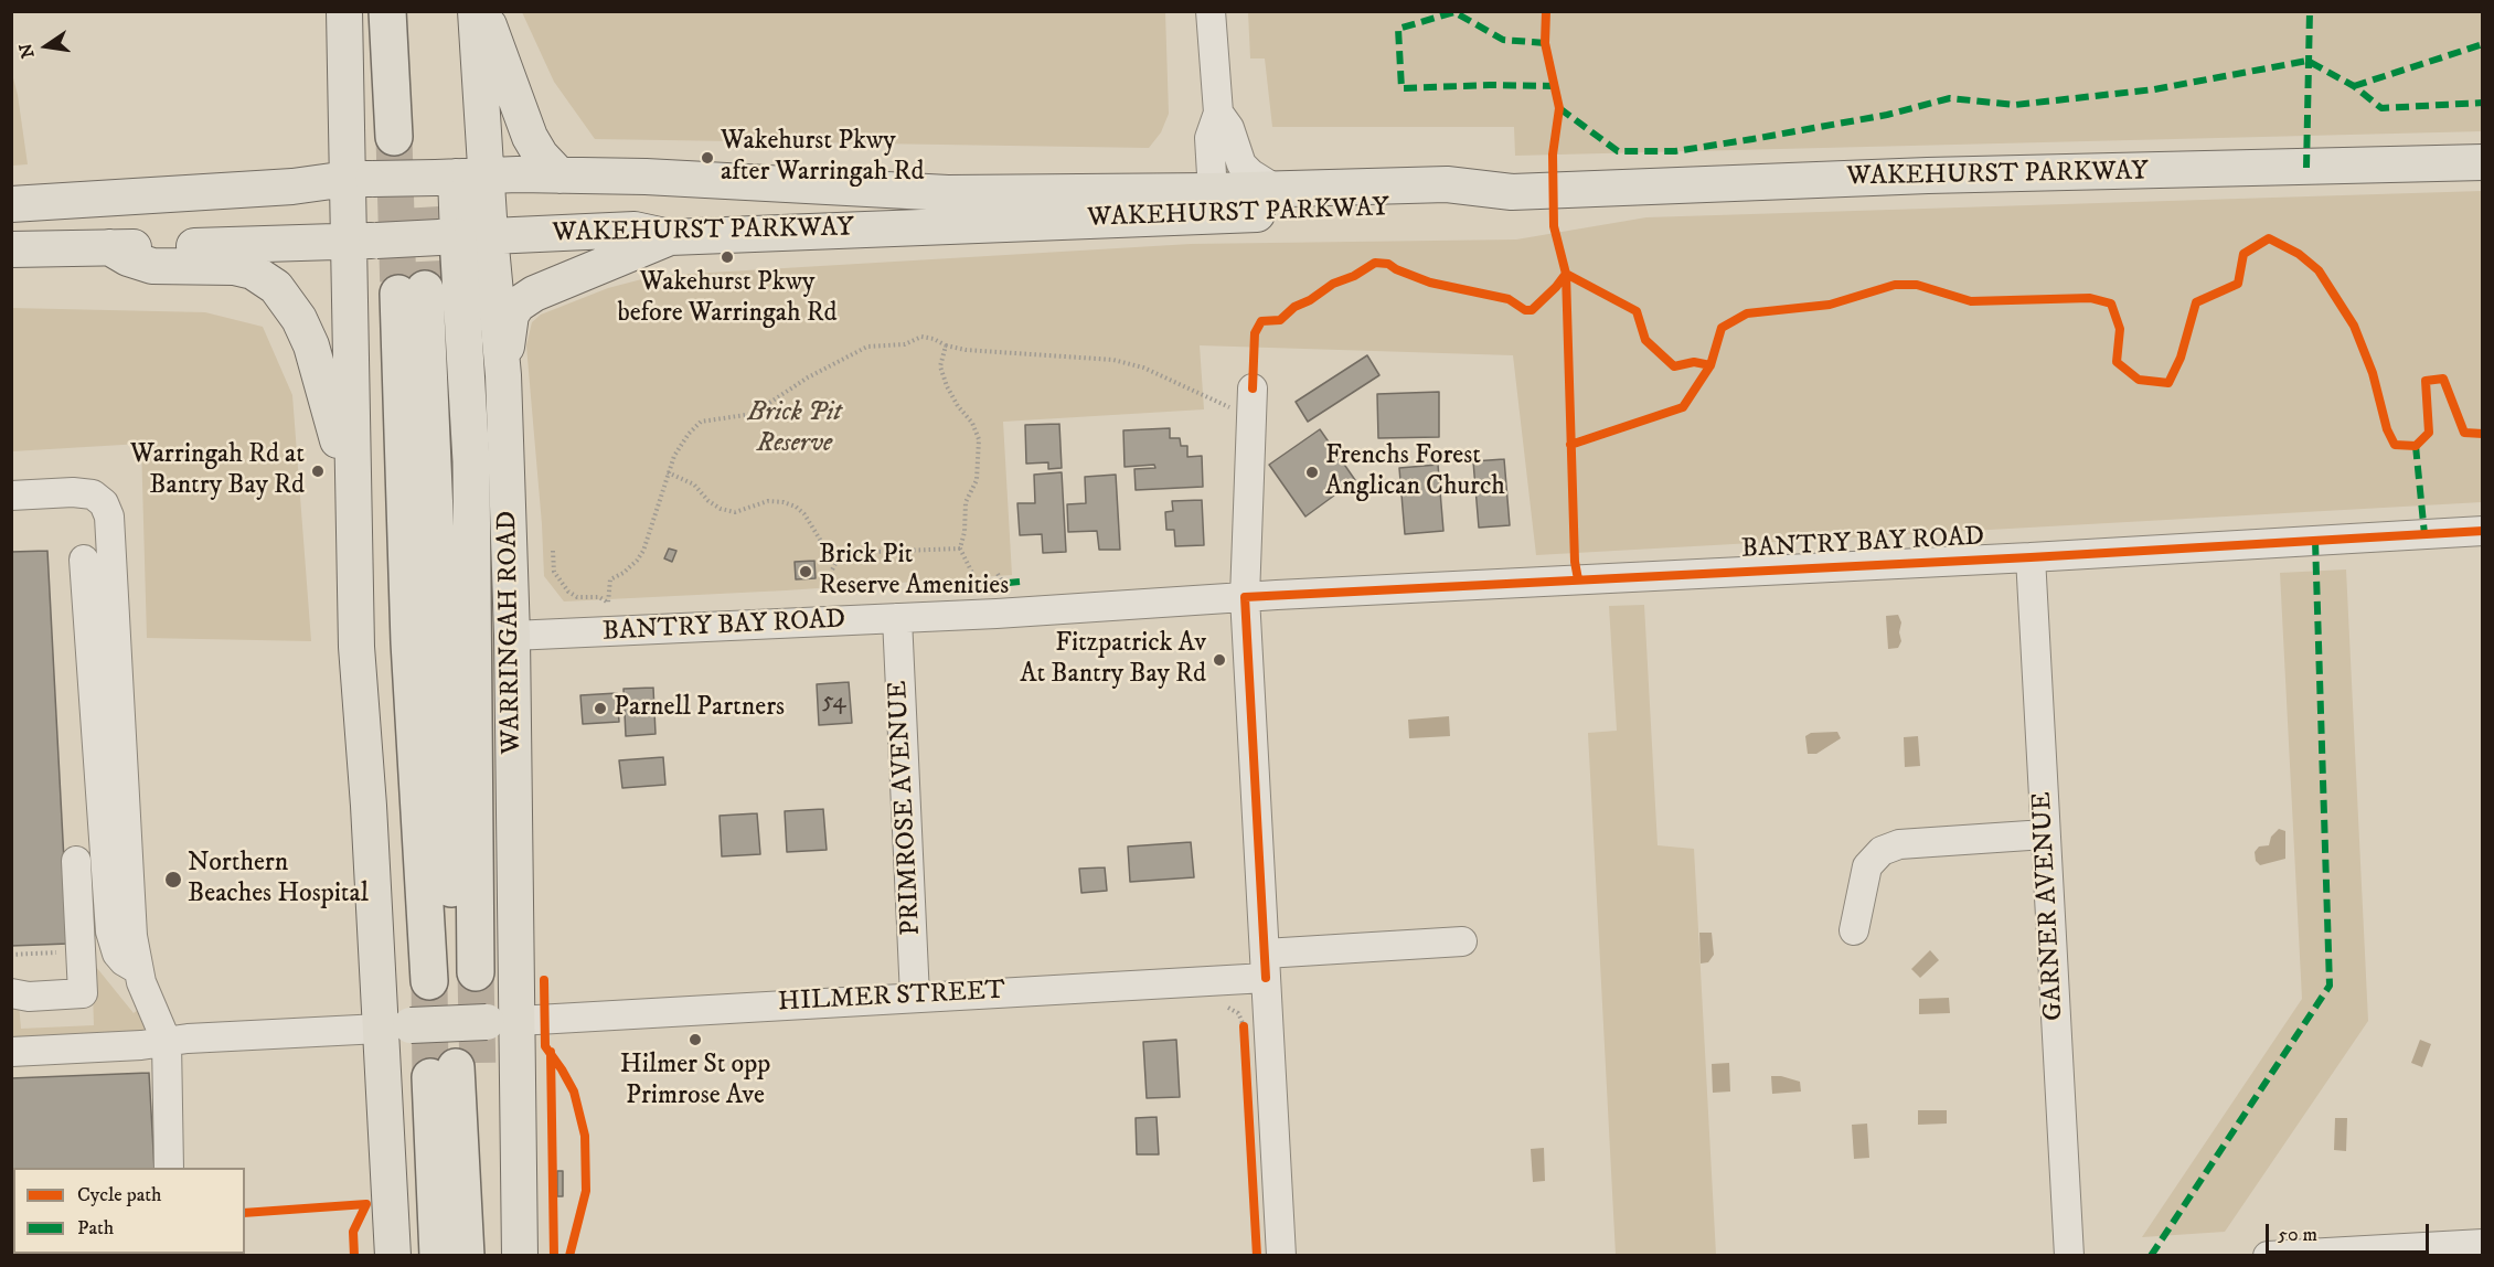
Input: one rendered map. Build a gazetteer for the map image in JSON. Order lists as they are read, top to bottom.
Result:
{
  "streets": {
    "main road": ["WAKEHURST PARKWAY", "WARRINGAH ROAD"],
    "street": [
      "BANTRY BAY ROAD",
      "PRIMROSE AVENUE",
      "GARNER AVENUE",
      "HILMER STREET"
    ]
  },
  "crossings": [
    ["WAKEHURST PARKWAY", "WARRINGAH ROAD"],
    ["BANTRY BAY ROAD", "WARRINGAH ROAD"],
    ["BANTRY BAY ROAD", "PRIMROSE AVENUE"],
    ["BANTRY BAY ROAD", "GARNER AVENUE"],
    ["WARRINGAH ROAD", "HILMER STREET"],
    ["PRIMROSE AVENUE", "HILMER STREET"]
  ],
  "parks": ["Brick Pit Reserve"],
  "places": [
    "Wakehurst Pkwy after Warringah Rd",
    "Wakehurst Pkwy before Warringah Rd",
    "Warringah Rd at Bantry Bay Rd",
    "Frenchs Forest Anglican Church",
    "Brick Pit Reserve Amenities",
    "Fitzpatrick Av At Bantry Bay Rd",
    "Parnell Partners",
    "Northern Beaches Hospital",
    "Hilmer St opp Primrose Ave"
  ],
  "house_numbers": ["54"],
  "legend": ["Cycle path", "Path"],
  "scale_bar": "50 m",
  "north": "left"
}
